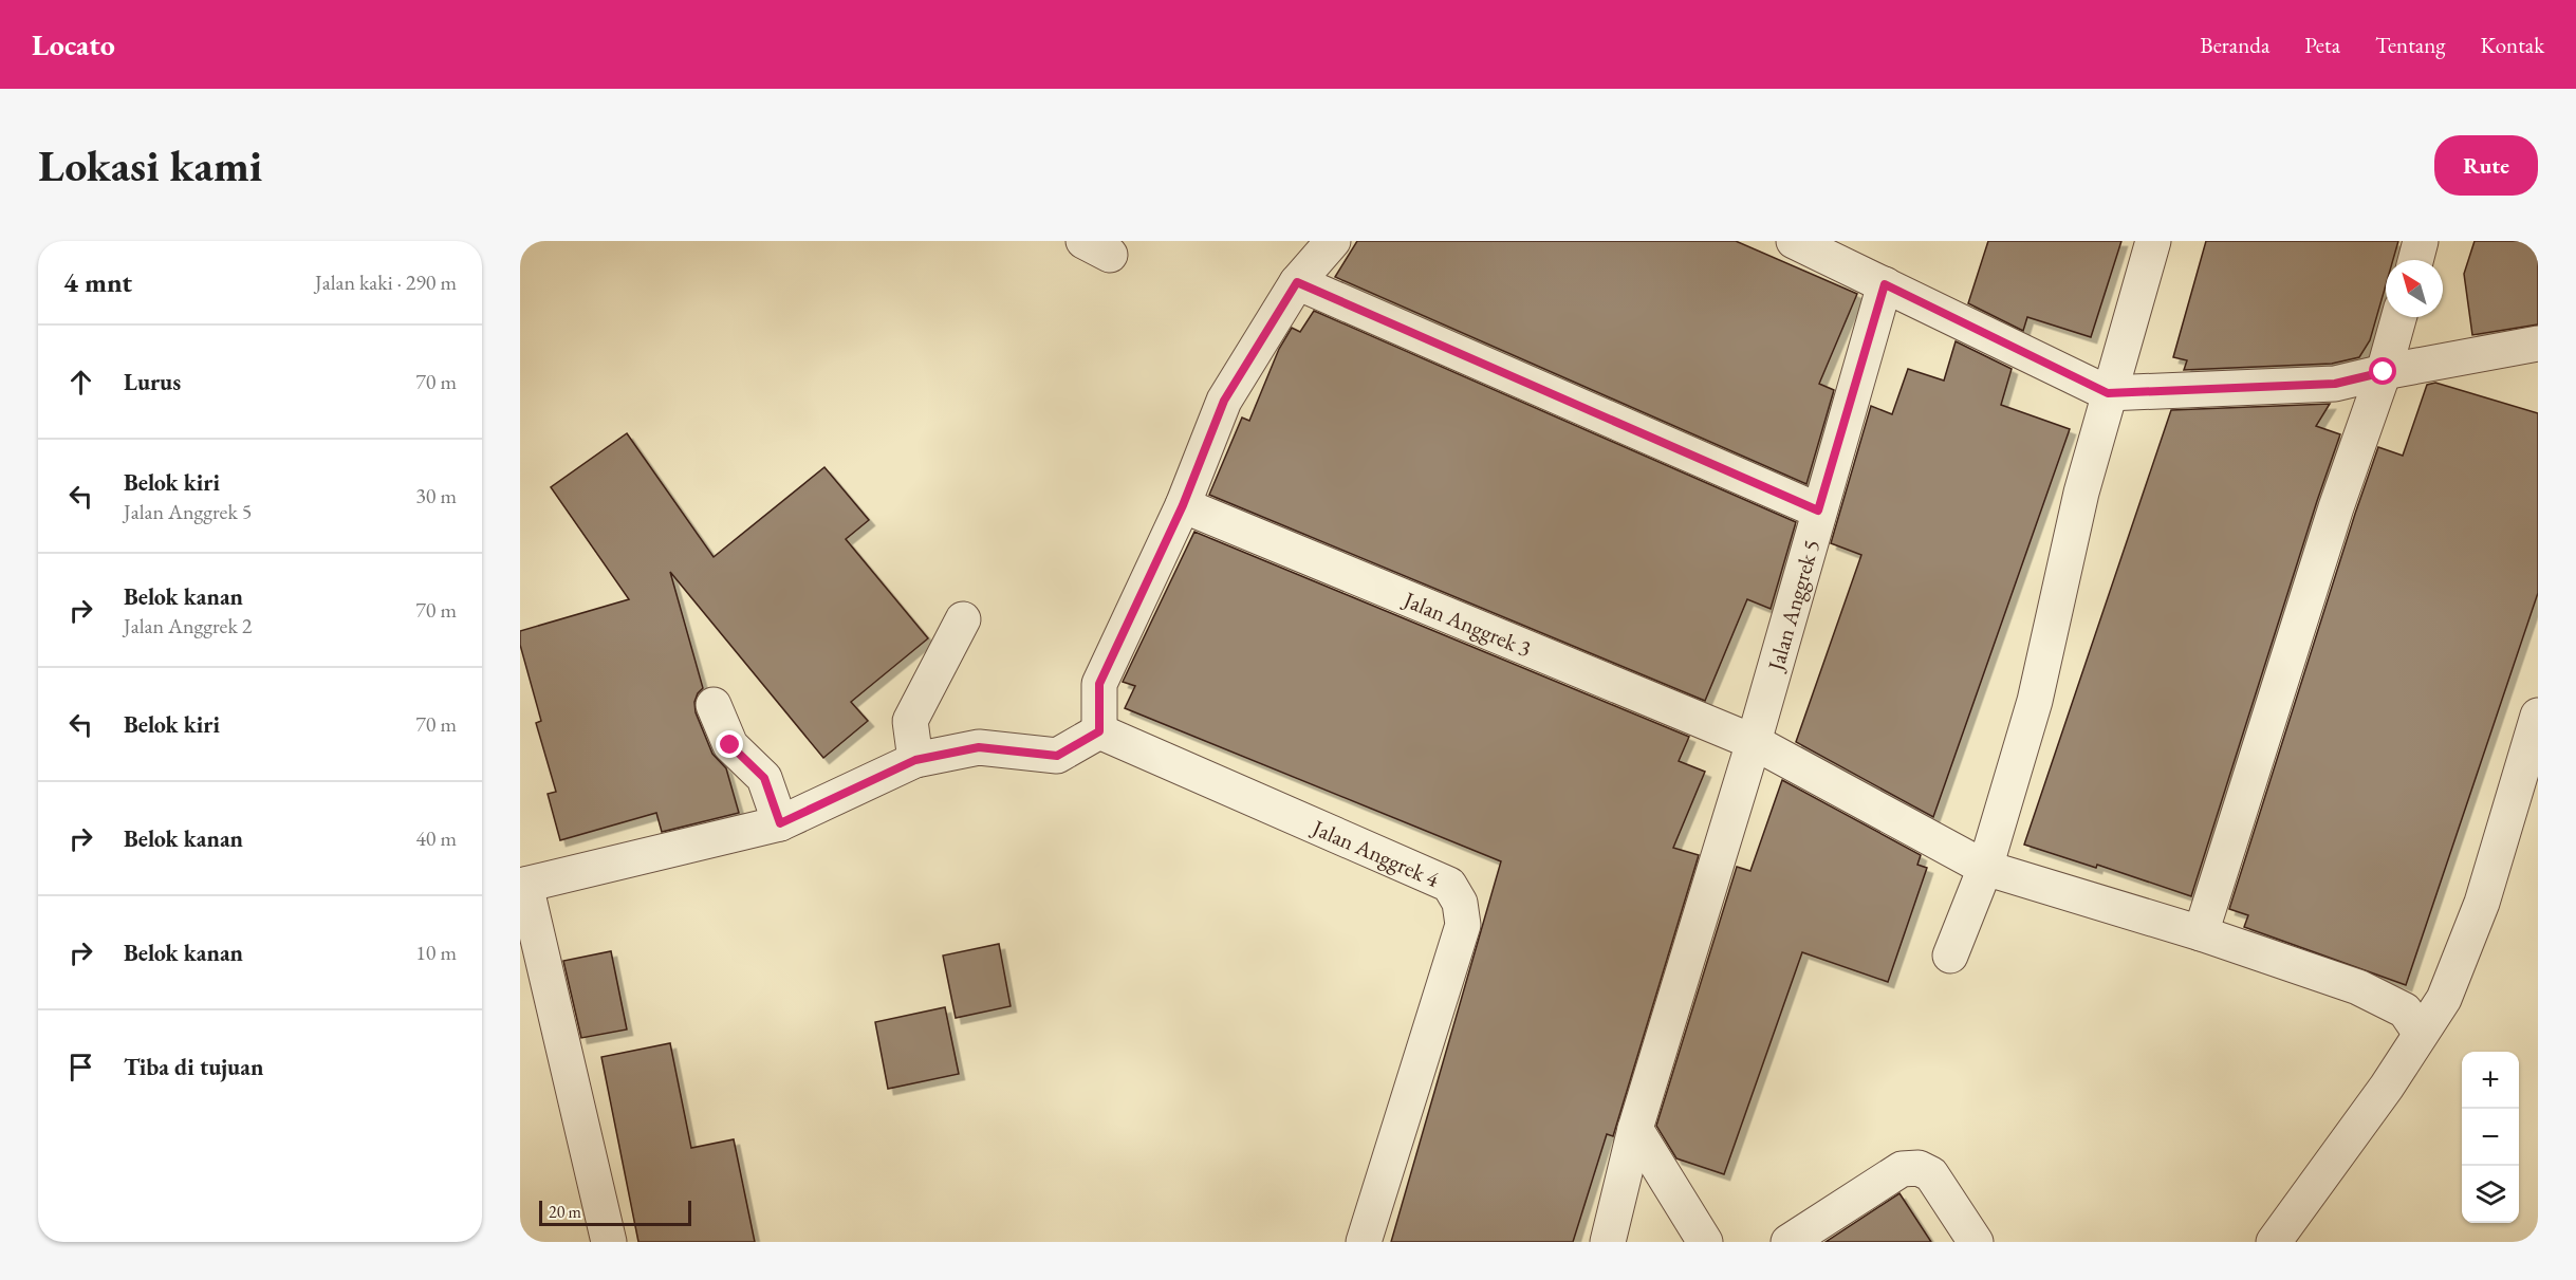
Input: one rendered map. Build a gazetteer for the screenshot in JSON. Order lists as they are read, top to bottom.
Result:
{
  "streets": {
    "street": ["Jalan Anggrek 5", "Jalan Anggrek 3", "Jalan Anggrek 4"]
  },
  "crossings": [
    ["Jalan Anggrek 5", "Jalan Anggrek 3"]
  ],
  "scale_bar": "20 m",
  "north": "top left",
  "page": {
    "header": "Locato",
    "nav": [
      "Beranda",
      "Peta",
      "Tentang",
      "Kontak"
    ],
    "buttons": "Rute",
    "title": "Lokasi kami",
    "heading": ["4 mnt", "Jalan kaki · 290 m"],
    "list": [
      ["Lurus", "70 m"],
      ["Belok kiri", "Jalan Anggrek 5", "30 m"],
      ["Belok kanan", "Jalan Anggrek 2", "70 m"],
      ["Belok kiri", "70 m"],
      ["Belok kanan", "40 m"],
      ["Belok kanan", "10 m"],
      "Tiba di tujuan"
    ],
    "map_buttons": ["+", "−"],
    "scale": "20 m"
  }
}
